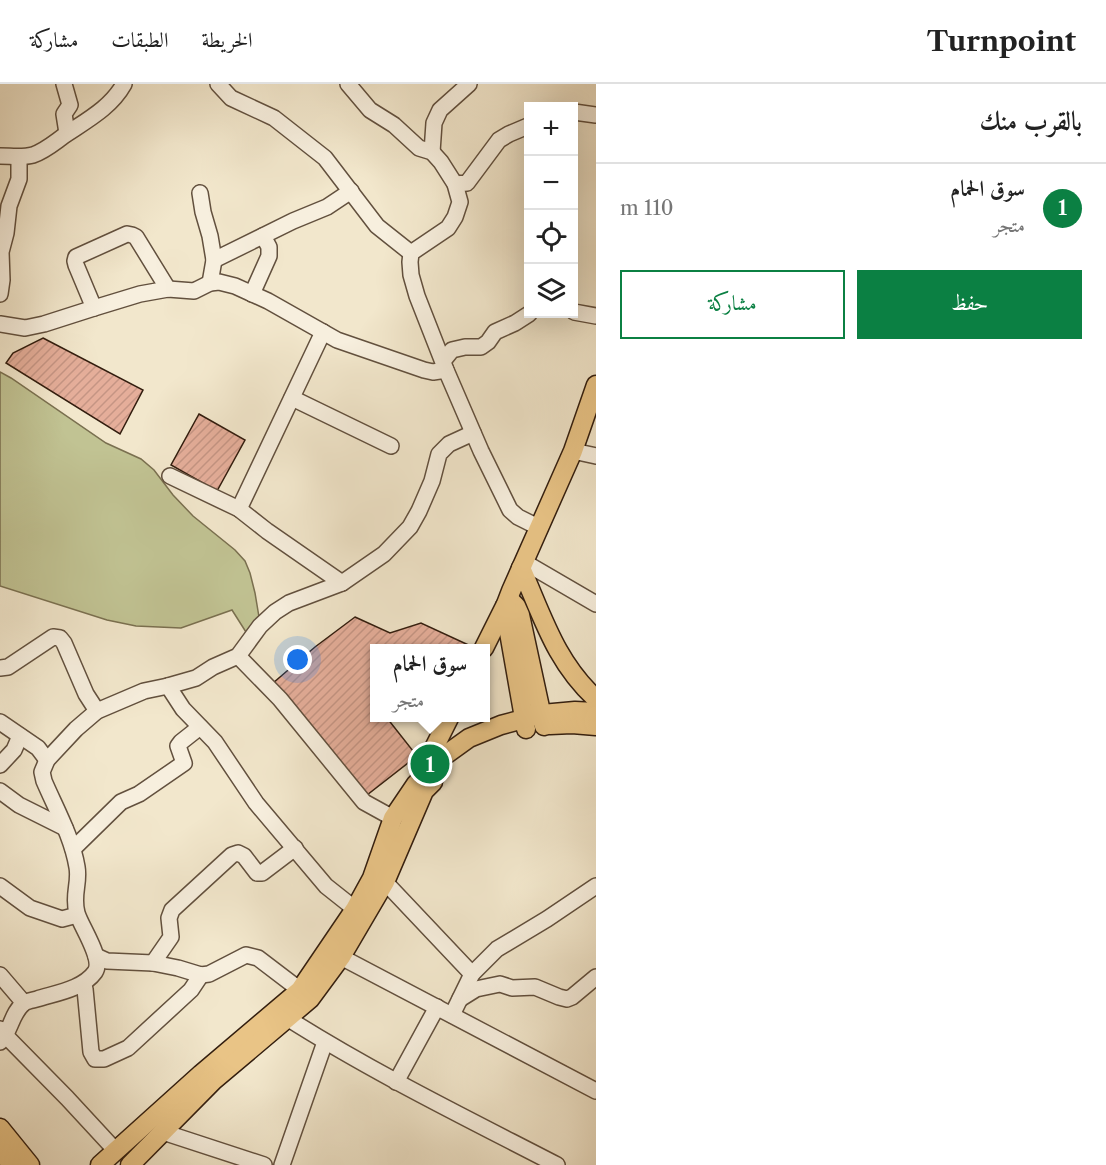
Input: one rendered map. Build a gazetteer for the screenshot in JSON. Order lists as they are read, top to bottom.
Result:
{
  "page": {
    "header": "Turnpoint",
    "nav": ["الخريطة", "الطبقات", "مشاركة"],
    "heading": "بالقرب منك",
    "map_buttons": ["+", "−"],
    "list": [
      {
        "mark": "1",
        "name": "سوق الحمام",
        "note": "متجر",
        "value": "110 m"
      }
    ],
    "buttons": ["حفظ", "مشاركة"],
    "popup": ["سوق الحمام", "متجر"],
    "pins": "1"
  }
}
